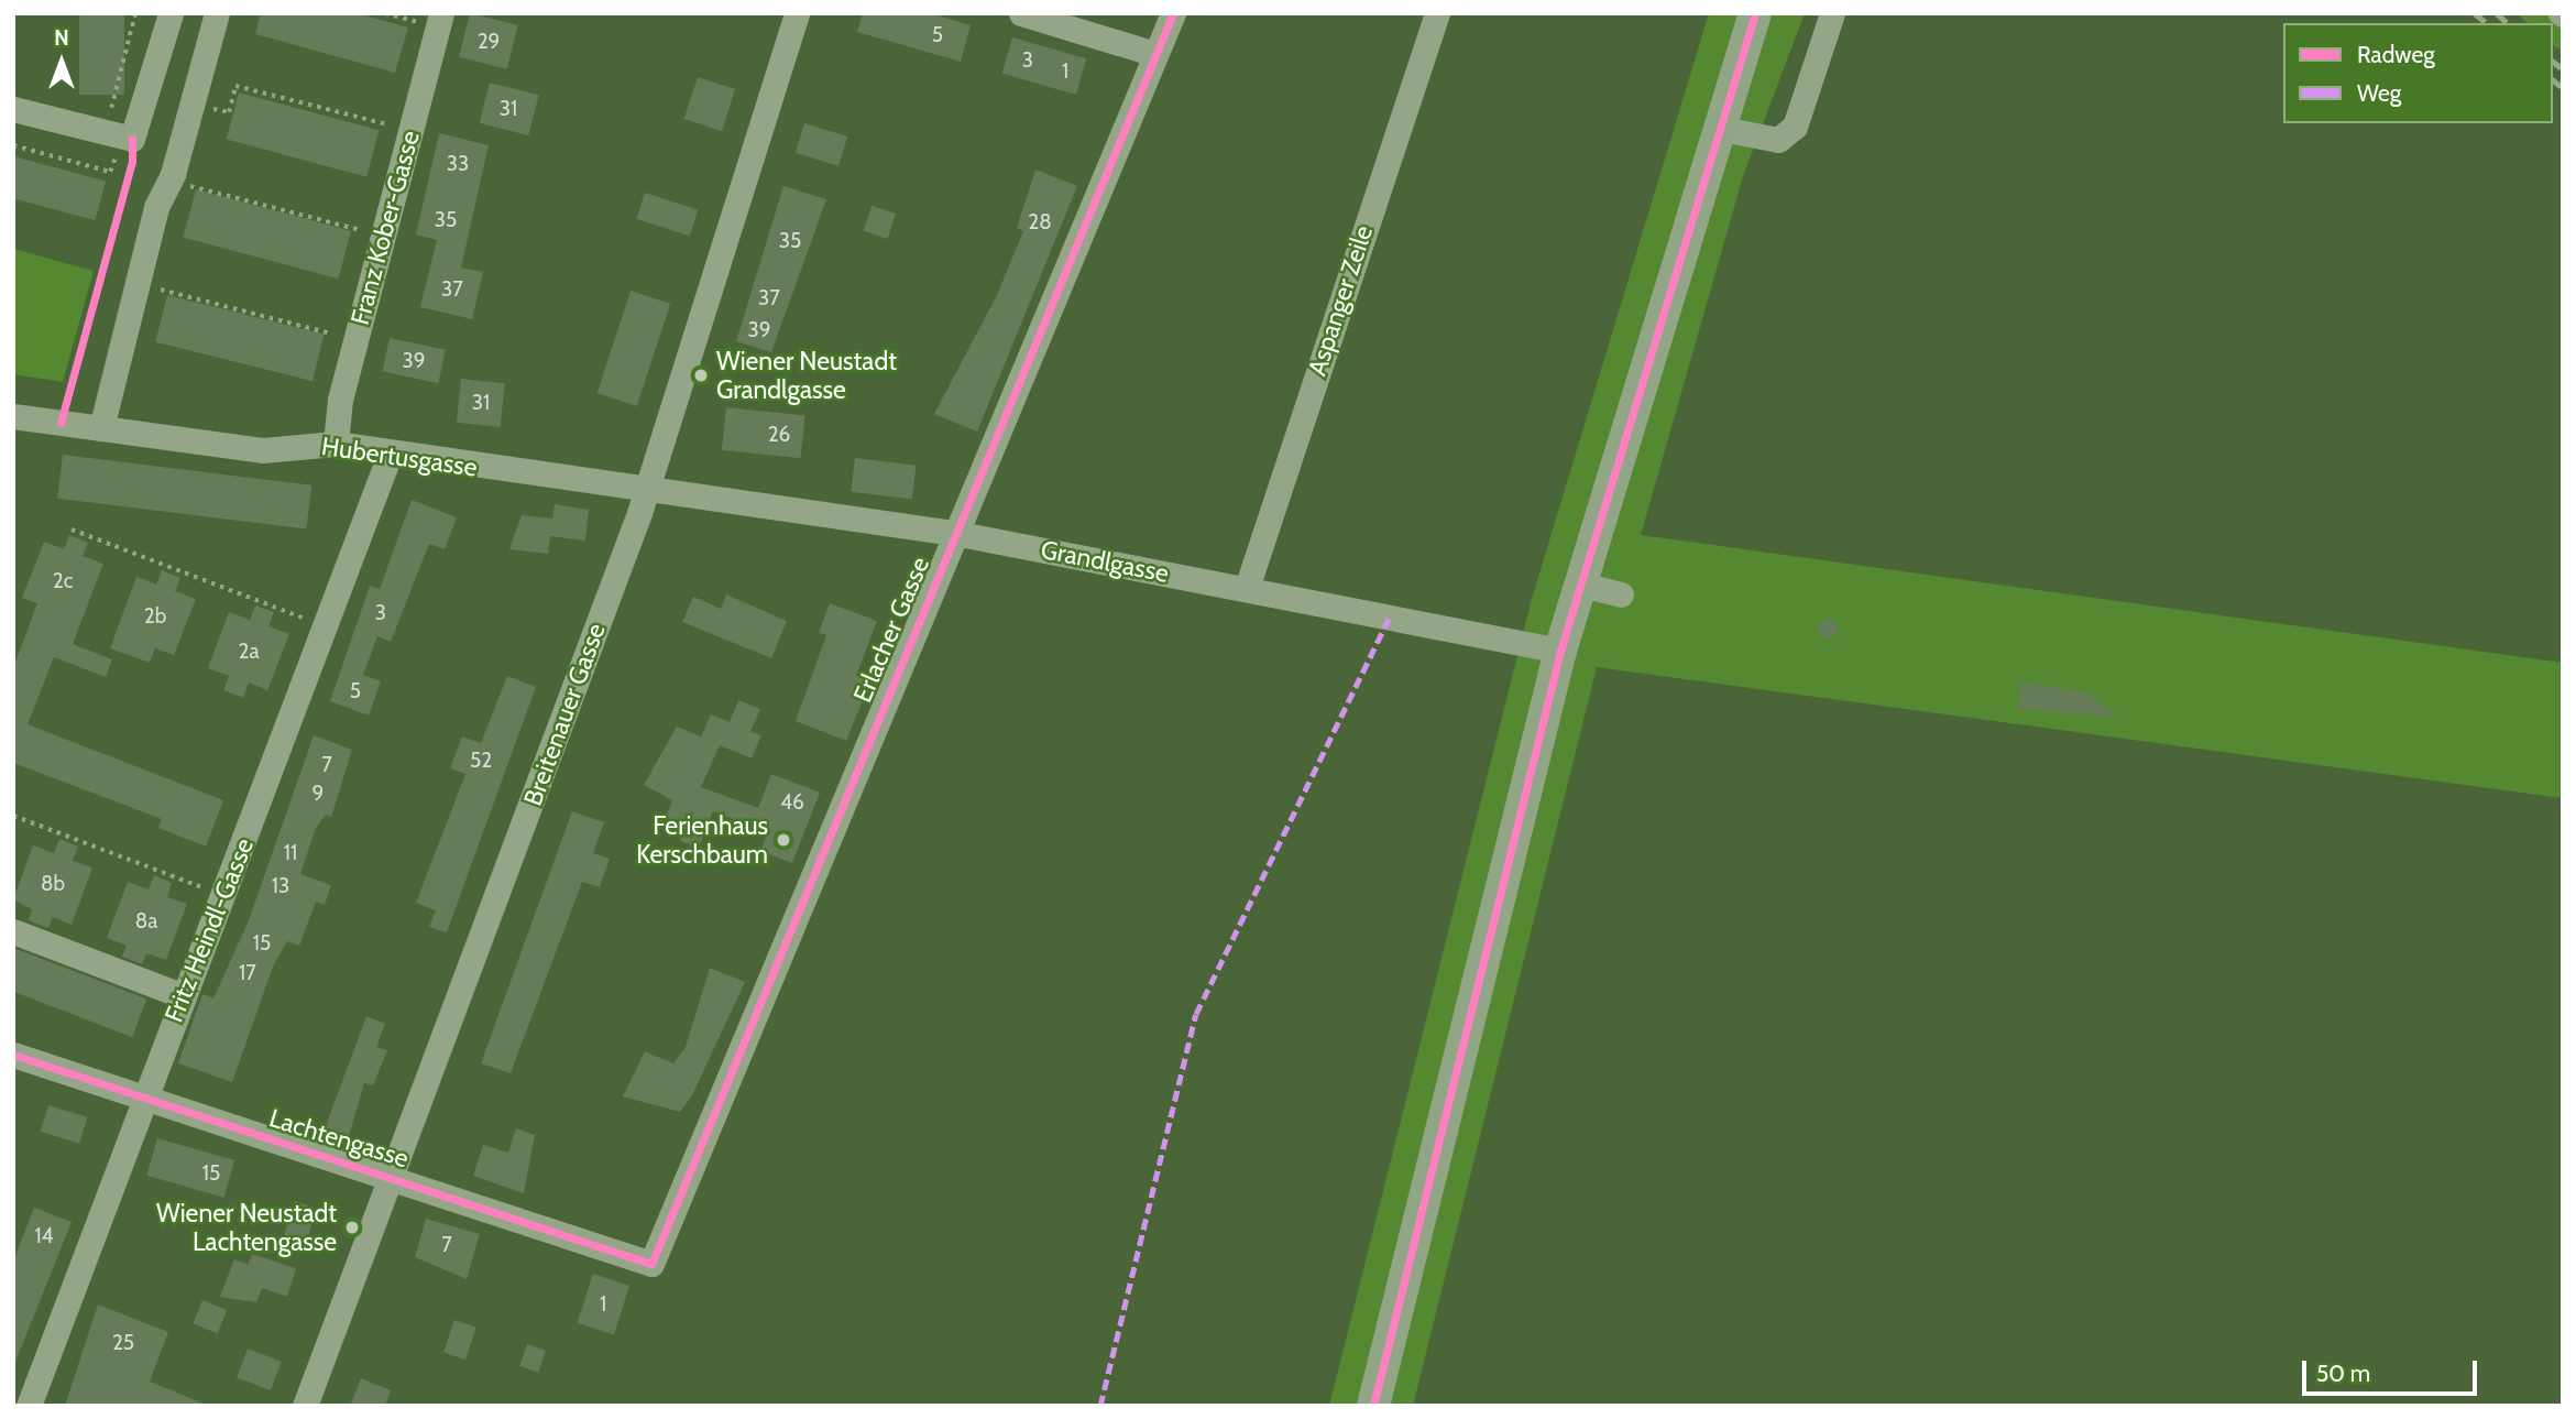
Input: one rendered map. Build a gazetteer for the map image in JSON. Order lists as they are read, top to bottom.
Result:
{
  "streets": {
    "street": [
      "Franz Kober-Gasse",
      "Aspanger Zeile",
      "Hubertusgasse",
      "Grandlgasse",
      "Erlacher Gasse",
      "Breitenauer Gasse",
      "Fritz Heindl-Gasse",
      "Lachtengasse"
    ]
  },
  "crossings": [
    ["Franz Kober-Gasse", "Hubertusgasse"],
    ["Aspanger Zeile", "Grandlgasse"],
    ["Hubertusgasse", "Grandlgasse"],
    ["Hubertusgasse", "Breitenauer Gasse"],
    ["Hubertusgasse", "Fritz Heindl-Gasse"],
    ["Grandlgasse", "Erlacher Gasse"],
    ["Grandlgasse", "Breitenauer Gasse"],
    ["Erlacher Gasse", "Lachtengasse"],
    ["Breitenauer Gasse", "Lachtengasse"],
    ["Fritz Heindl-Gasse", "Lachtengasse"]
  ],
  "places": ["Wiener Neustadt Grandlgasse", "Ferienhaus Kerschbaum", "Wiener Neustadt Lachtengasse"],
  "house_numbers": [
    "5",
    "29",
    "3",
    "1",
    "31",
    "33",
    "35",
    "28",
    "35",
    "37",
    "37",
    "39",
    "39",
    "31",
    "26",
    "2c",
    "3",
    "2b",
    "2a",
    "5",
    "52",
    "7",
    "9",
    "46",
    "11",
    "8b",
    "13",
    "8a",
    "15",
    "17",
    "15",
    "14",
    "7",
    "1",
    "25"
  ],
  "legend": ["Radweg", "Weg"],
  "scale_bar": "50 m",
  "north": "top"
}
